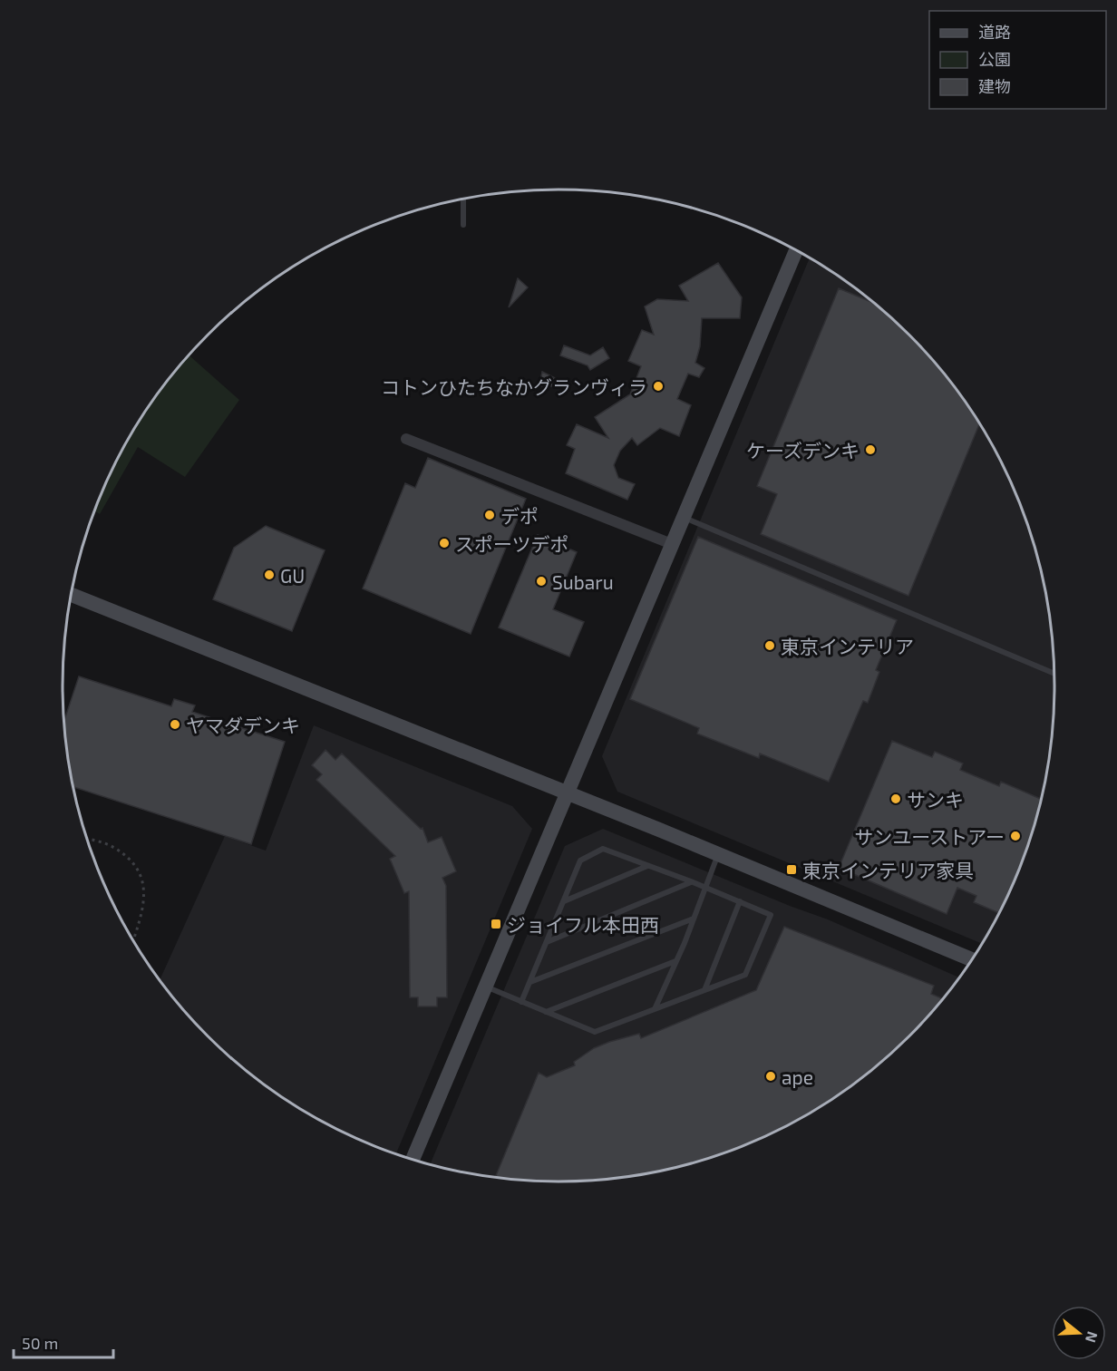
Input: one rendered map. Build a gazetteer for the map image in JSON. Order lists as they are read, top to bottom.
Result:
{
  "places": {
    "other": [
      "コトンひたちなかグランヴィラ",
      "ケーズデンキ",
      "デポ",
      "スポーツデポ",
      "GU",
      "Subaru",
      "東京インテリア",
      "ヤマダデンキ",
      "サンキ",
      "サンユーストアー",
      "ape"
    ],
    "transit": ["東京インテリア家具", "ジョイフル本田西"]
  },
  "legend": ["道路", "公園", "建物"],
  "scale_bar": "50 m",
  "north": "right"
}
